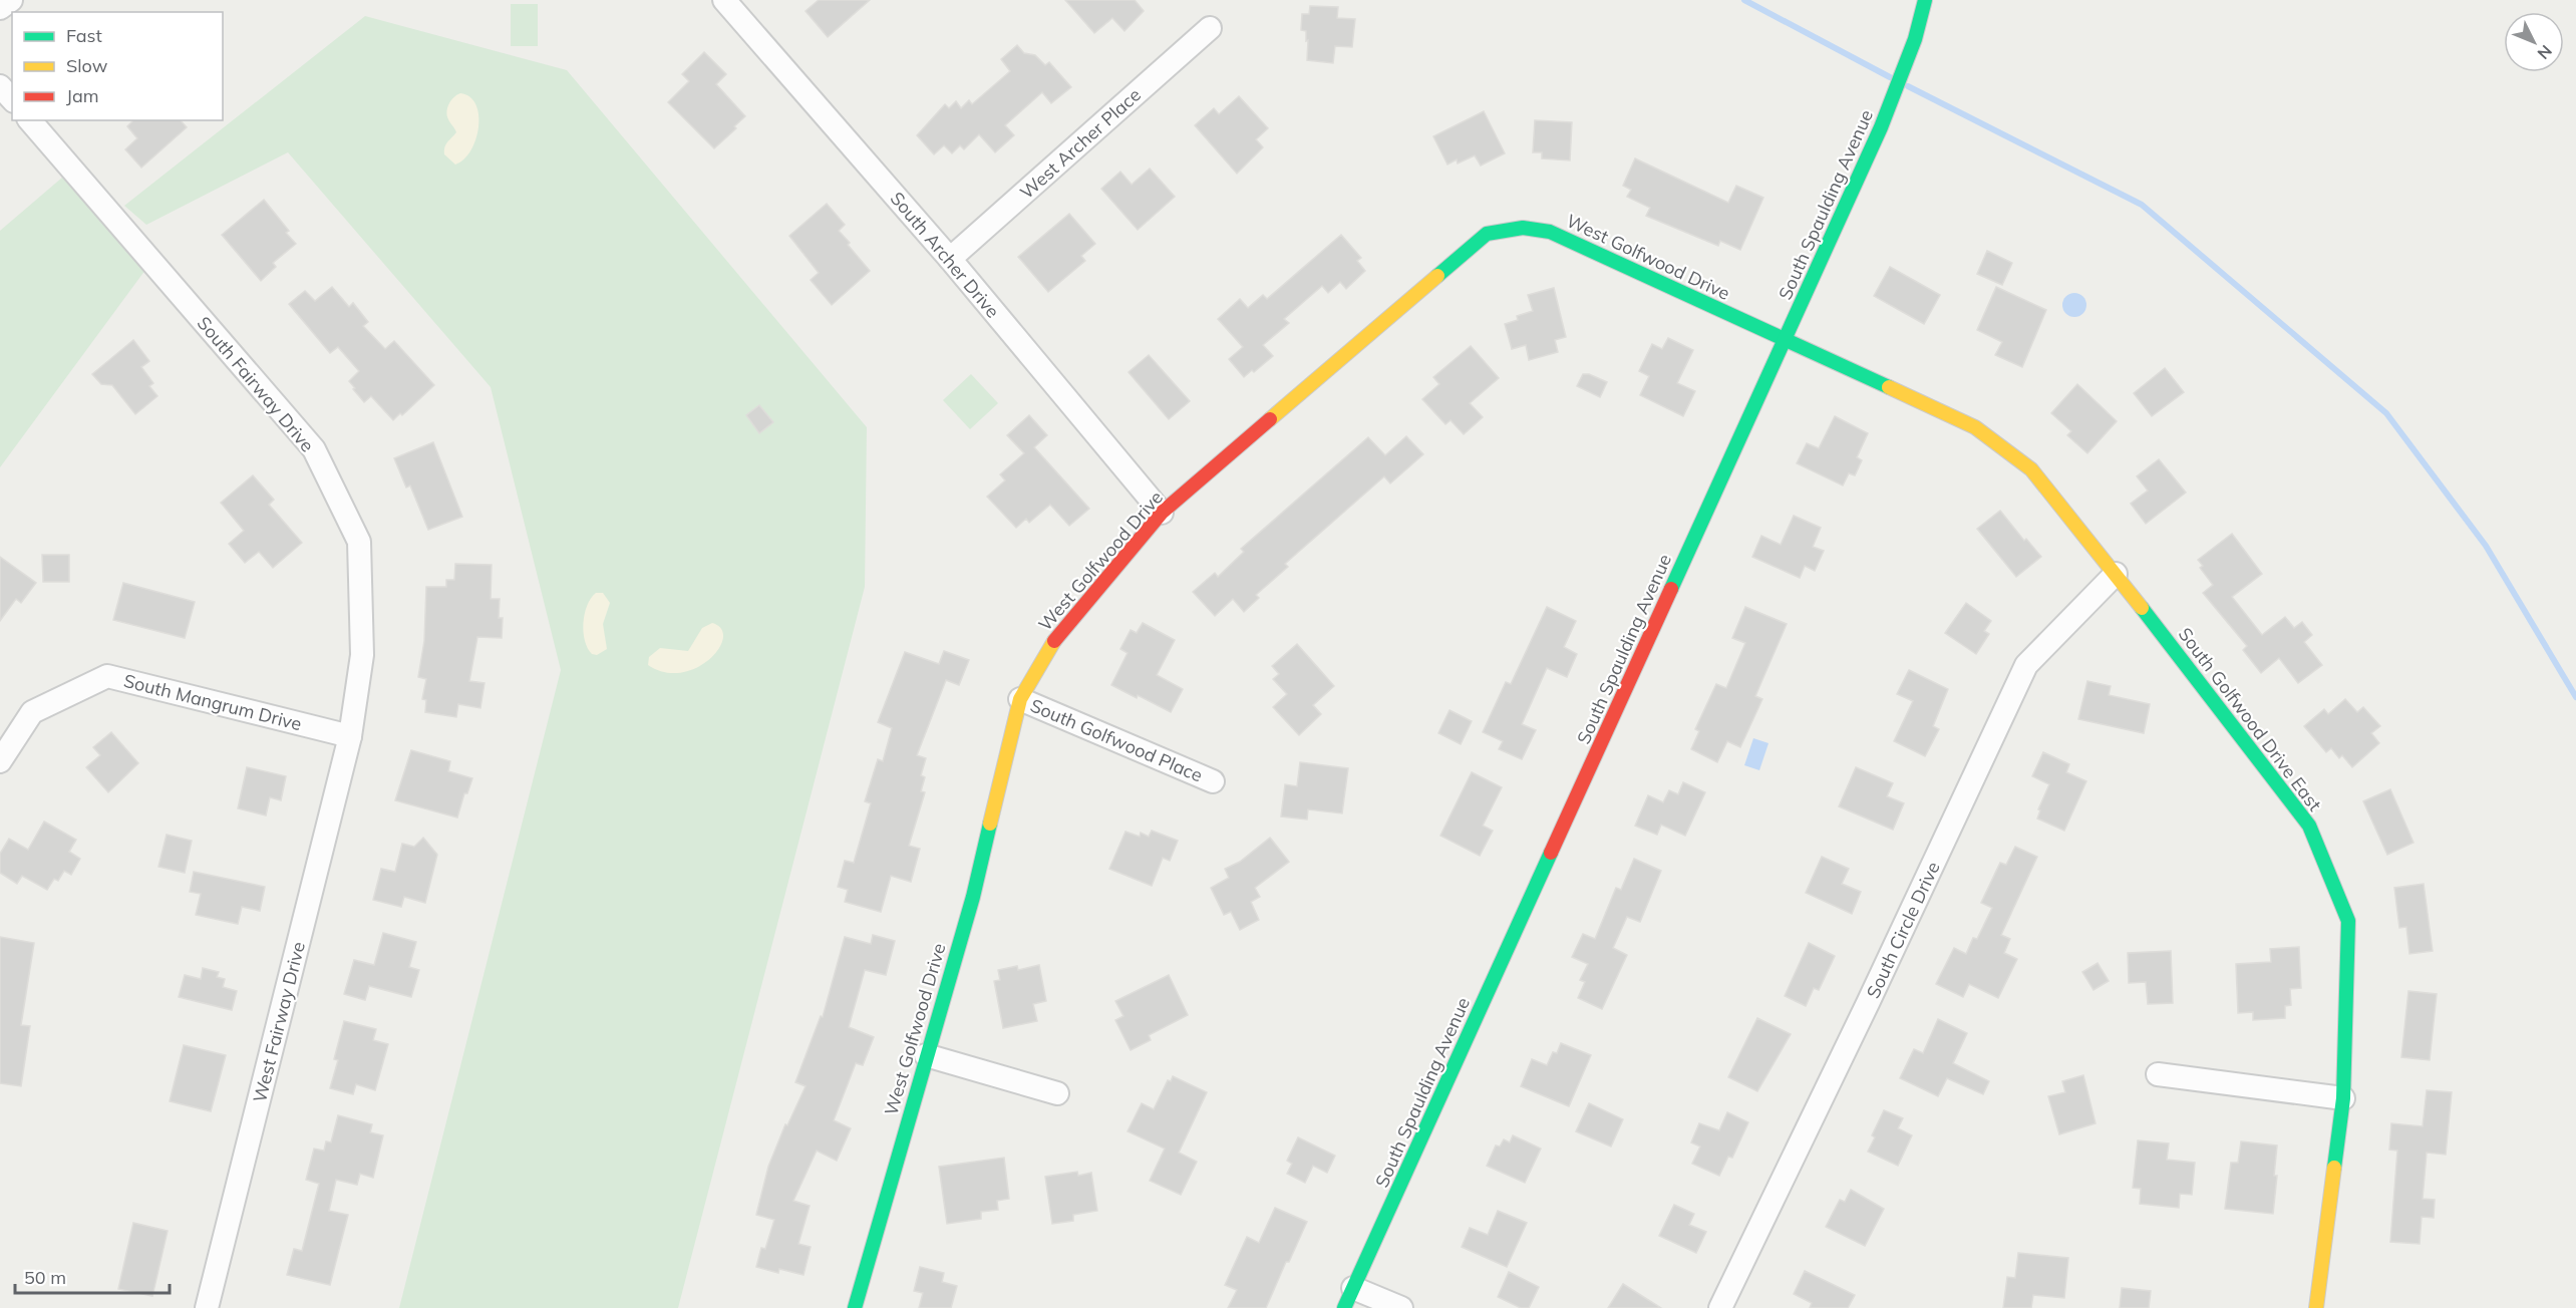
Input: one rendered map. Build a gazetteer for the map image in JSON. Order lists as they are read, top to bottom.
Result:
{
  "streets": {
    "street": [
      "West Archer Place",
      "South Spaulding Avenue",
      "South Archer Drive",
      "West Golfwood Drive",
      "South Fairway Drive",
      "South Mangrum Drive",
      "South Golfwood Drive East",
      "South Golfwood Place",
      "South Circle Drive",
      "West Fairway Drive"
    ]
  },
  "crossings": [
    ["West Archer Place", "South Archer Drive"],
    ["South Spaulding Avenue", "West Golfwood Drive"],
    ["South Spaulding Avenue", "South Golfwood Drive East"],
    ["South Archer Drive", "West Golfwood Drive"],
    ["West Golfwood Drive", "South Golfwood Drive East"],
    ["West Golfwood Drive", "South Golfwood Place"],
    ["South Fairway Drive", "South Mangrum Drive"],
    ["South Fairway Drive", "West Fairway Drive"],
    ["South Mangrum Drive", "West Fairway Drive"],
    ["South Golfwood Drive East", "South Circle Drive"]
  ],
  "legend": ["Fast", "Slow", "Jam"],
  "scale_bar": "50 m",
  "north": "bottom right"
}
